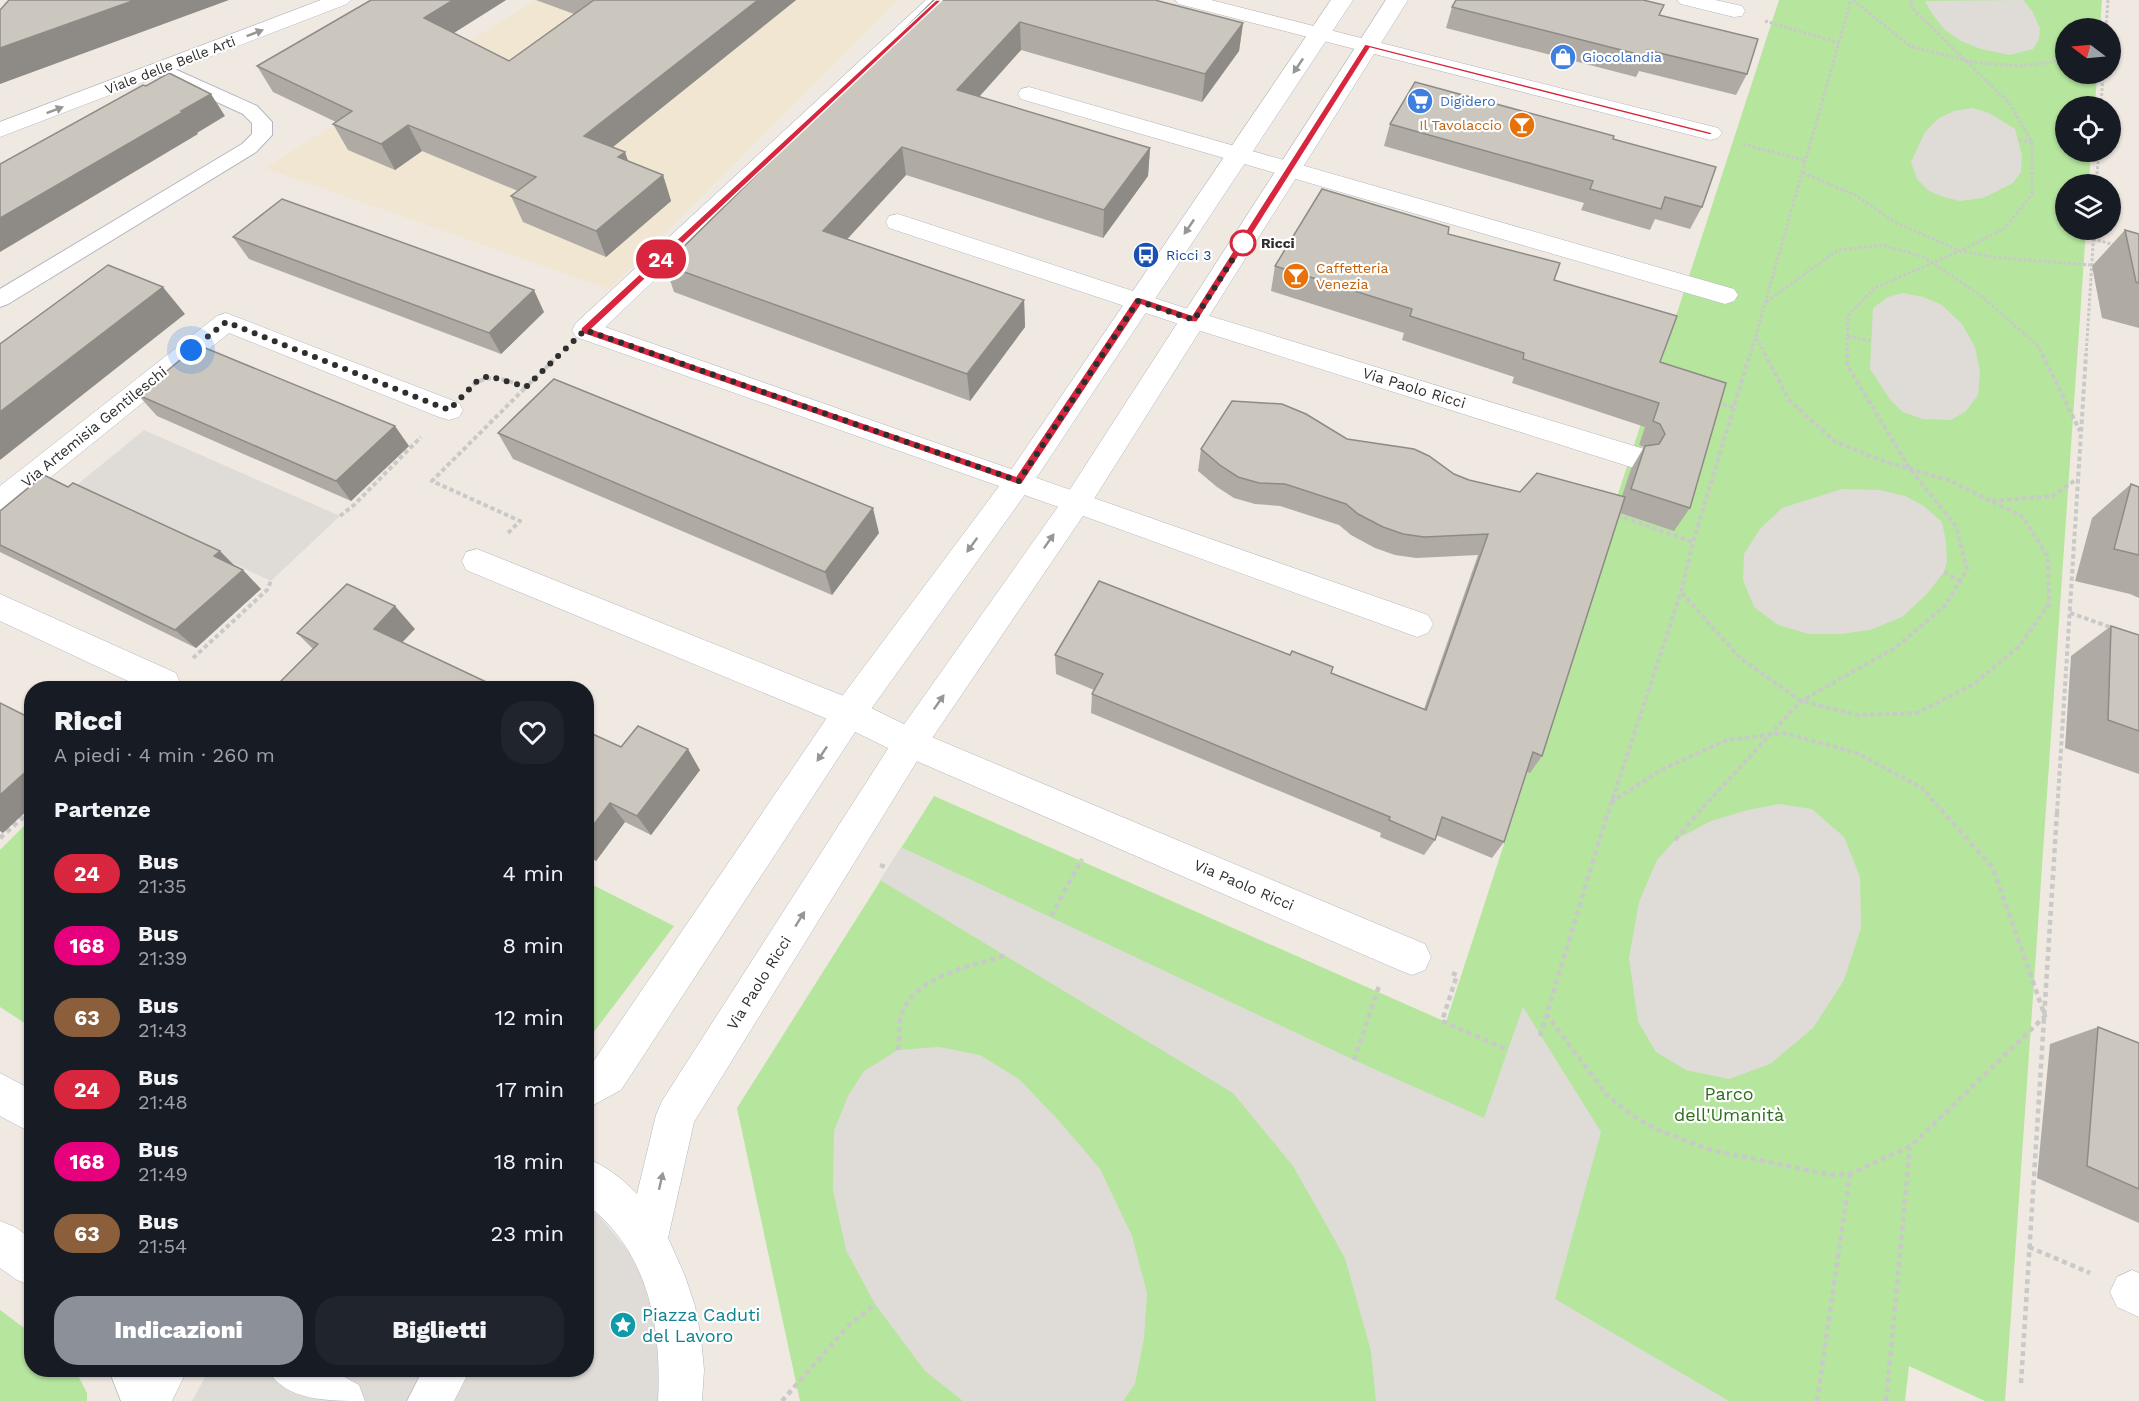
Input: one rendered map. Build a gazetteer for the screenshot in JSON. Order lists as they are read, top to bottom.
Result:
{
  "streets": {
    "street": ["Viale delle Belle Arti", "Via Paolo Ricci", "Via Artemisia Gentileschi"]
  },
  "parks": ["Parco dell'Umanità"],
  "places": {
    "shop": ["Giocolandia"],
    "supermarket": ["Digidero"],
    "bar": ["Il Tavolaccio", "Caffetteria Venezia"],
    "other": ["Ricci"],
    "bus stop": ["Ricci 3"],
    "place": ["Piazza Caduti del Lavoro"]
  },
  "lines": ["bus line 24"],
  "north": "left",
  "page": {
    "on_map": "24",
    "heading": [
      ["Ricci", "A piedi · 4 min · 260 m"],
      "Partenze"
    ],
    "list": [
      {
        "mark": "24",
        "name": "Bus",
        "note": "21:35",
        "value": "4 min"
      },
      {
        "mark": "168",
        "name": "Bus",
        "note": "21:39",
        "value": "8 min"
      },
      {
        "mark": "63",
        "name": "Bus",
        "note": "21:43",
        "value": "12 min"
      },
      {
        "mark": "24",
        "name": "Bus",
        "note": "21:48",
        "value": "17 min"
      },
      {
        "mark": "168",
        "name": "Bus",
        "note": "21:49",
        "value": "18 min"
      },
      {
        "mark": "63",
        "name": "Bus",
        "note": "21:54",
        "value": "23 min"
      }
    ],
    "buttons": ["Indicazioni", "Biglietti"]
  }
}
